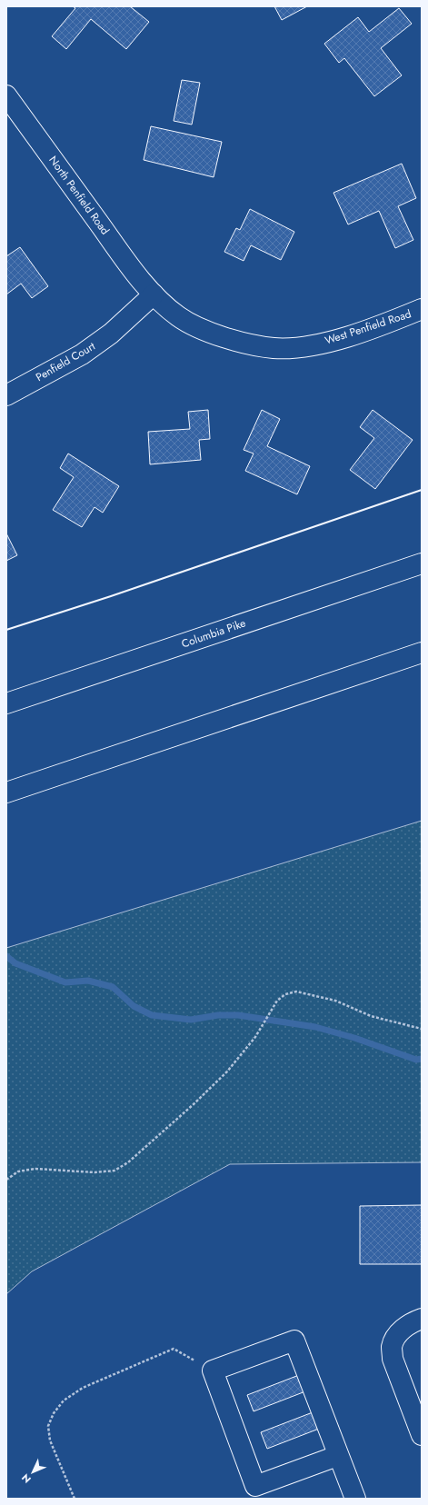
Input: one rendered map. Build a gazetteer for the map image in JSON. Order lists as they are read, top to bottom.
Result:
{
  "streets": {
    "main road": [
      "North Penfield Road",
      "West Penfield Road",
      "Penfield Court",
      "Columbia Pike"
    ]
  },
  "crossings": [
    ["North Penfield Road", "West Penfield Road"],
    ["North Penfield Road", "Penfield Court"],
    ["West Penfield Road", "Penfield Court"]
  ],
  "north": "bottom left"
}
